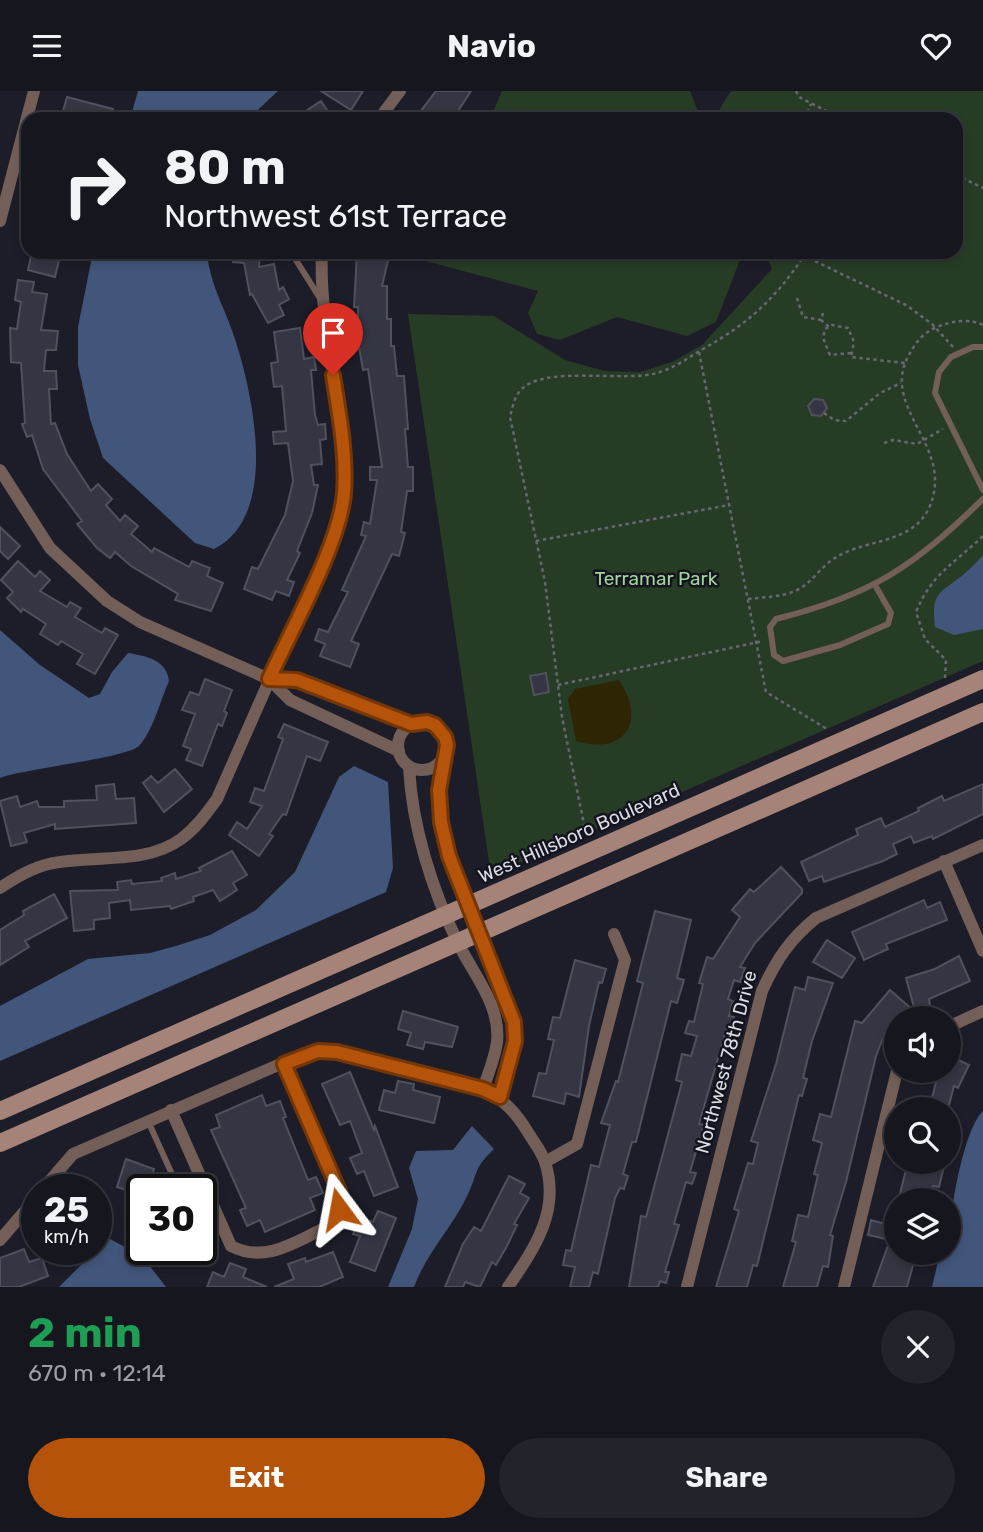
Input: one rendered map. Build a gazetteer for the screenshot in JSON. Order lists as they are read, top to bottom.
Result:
{
  "streets": {
    "street": ["West Hillsboro Boulevard", "Northwest 78th Drive"]
  },
  "parks": ["Terramar Park"],
  "page": {
    "header": "Navio",
    "turn": ["80 m", "Northwest 61st Terrace"],
    "speed": "25 km/h",
    "limit": "30",
    "heading": ["2 min", "670 m · 12:14"],
    "buttons": ["Exit", "Share"]
  }
}
